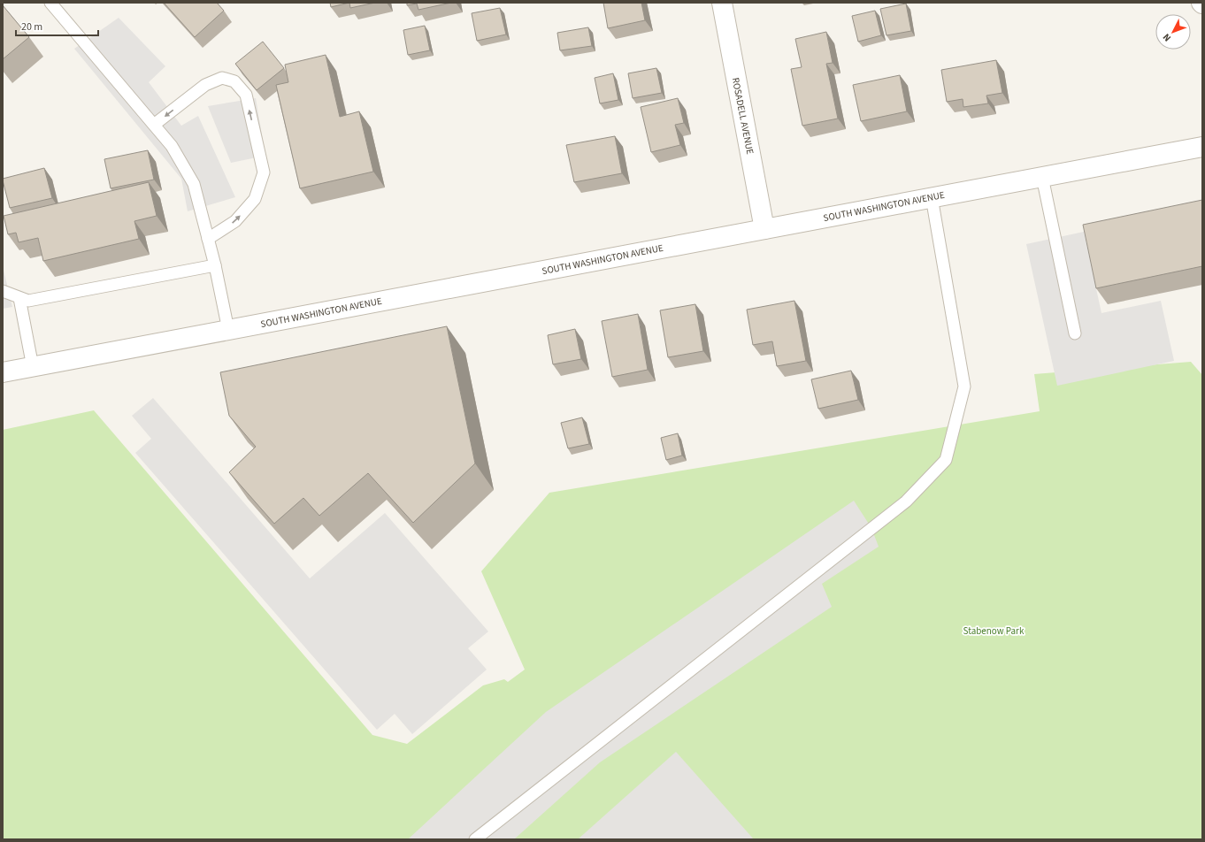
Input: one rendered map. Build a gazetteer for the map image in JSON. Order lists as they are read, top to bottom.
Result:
{
  "streets": {
    "street": ["ROSADELL AVENUE", "SOUTH WASHINGTON AVENUE"]
  },
  "crossings": [
    ["ROSADELL AVENUE", "SOUTH WASHINGTON AVENUE"]
  ],
  "parks": ["Stabenow Park"],
  "scale_bar": "20 m",
  "north": "bottom left"
}
